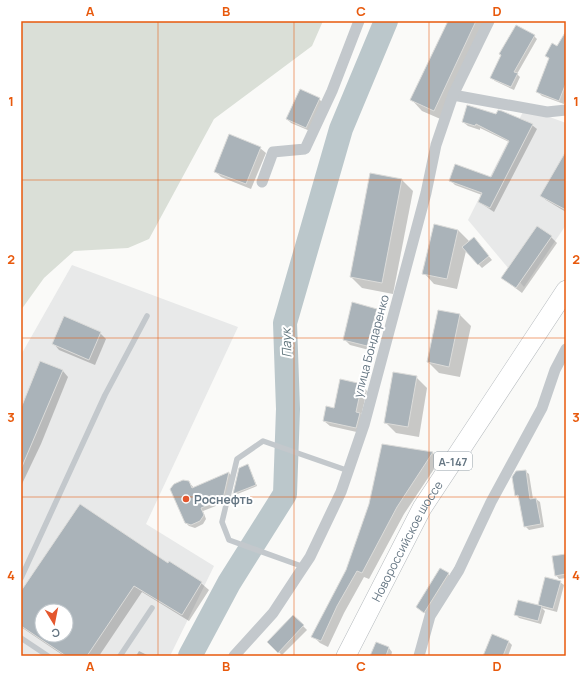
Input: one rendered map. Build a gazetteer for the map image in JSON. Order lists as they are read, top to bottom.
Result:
{
  "streets": {
    "highway": ["А-147", "Новороссийское шоссе"],
    "street": ["улица Бондаренко"]
  },
  "water": ["Паук"],
  "places": ["Роснефть"],
  "north": "bottom",
  "grid": {
    "columns": [
      "A",
      "B",
      "C",
      "D"
    ],
    "rows": [
      "1",
      "2",
      "3",
      "4"
    ]
  }
}
